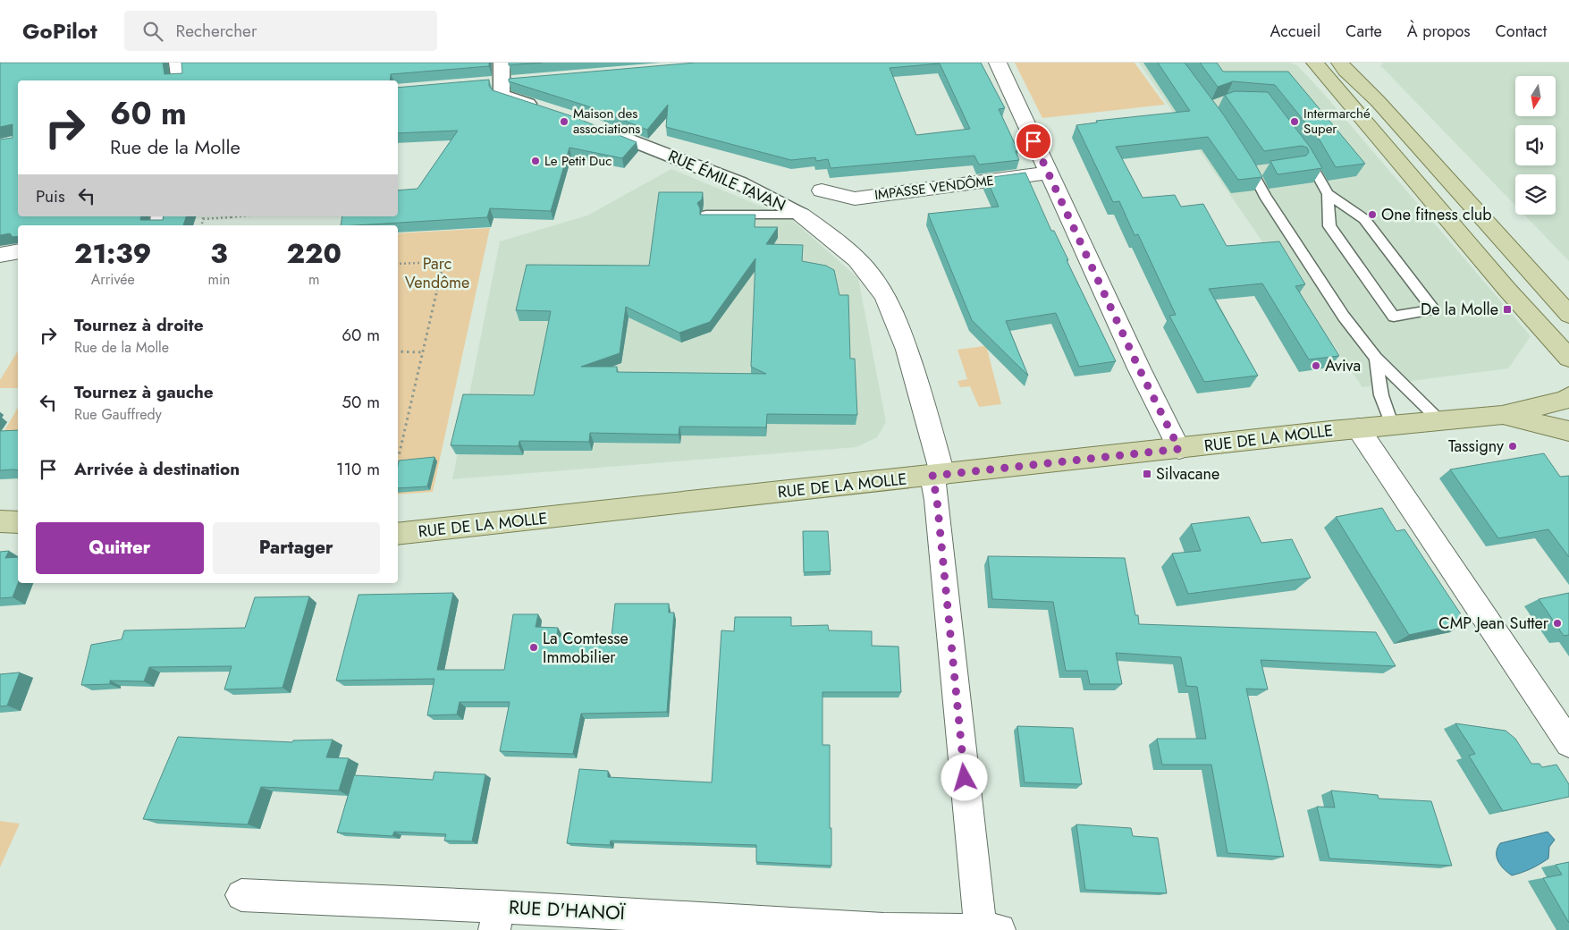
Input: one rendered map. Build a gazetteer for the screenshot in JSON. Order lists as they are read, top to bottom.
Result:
{
  "streets": {
    "main road": ["RUE DE LA MOLLE"],
    "street": ["RUE ÉMILE TAVAN", "IMPASSE VENDÔME", "RUE D'HANOÏ"]
  },
  "crossings": [
    ["RUE ÉMILE TAVAN", "RUE DE LA MOLLE"],
    ["RUE ÉMILE TAVAN", "RUE D'HANOÏ"]
  ],
  "parks": ["Parc Vendôme"],
  "places": {
    "other": [
      "Maison des associations",
      "Intermarché Super",
      "Le Petit Duc",
      "One fitness club",
      "Aviva",
      "Tassigny",
      "CMP Jean Sutter",
      "La Comtesse Immobilier"
    ],
    "transit": ["De la Molle", "Silvacane"]
  },
  "north": "bottom",
  "page": {
    "header": "GoPilot",
    "search": "Rechercher",
    "nav": [
      "Accueil",
      "Carte",
      "À propos",
      "Contact"
    ],
    "turn": ["60 m", "Rue de la Molle"],
    "then": "Puis",
    "eta": [
      "21:39",
      "Arrivée",
      "3",
      "min",
      "220",
      "m"
    ],
    "list": [
      {
        "name": "Tournez à droite",
        "note": "Rue de la Molle",
        "value": "60 m"
      },
      {
        "name": "Tournez à gauche",
        "note": "Rue Gauffredy",
        "value": "50 m"
      },
      {
        "name": "Arrivée à destination",
        "value": "110 m"
      }
    ],
    "buttons": ["Quitter", "Partager"]
  }
}
